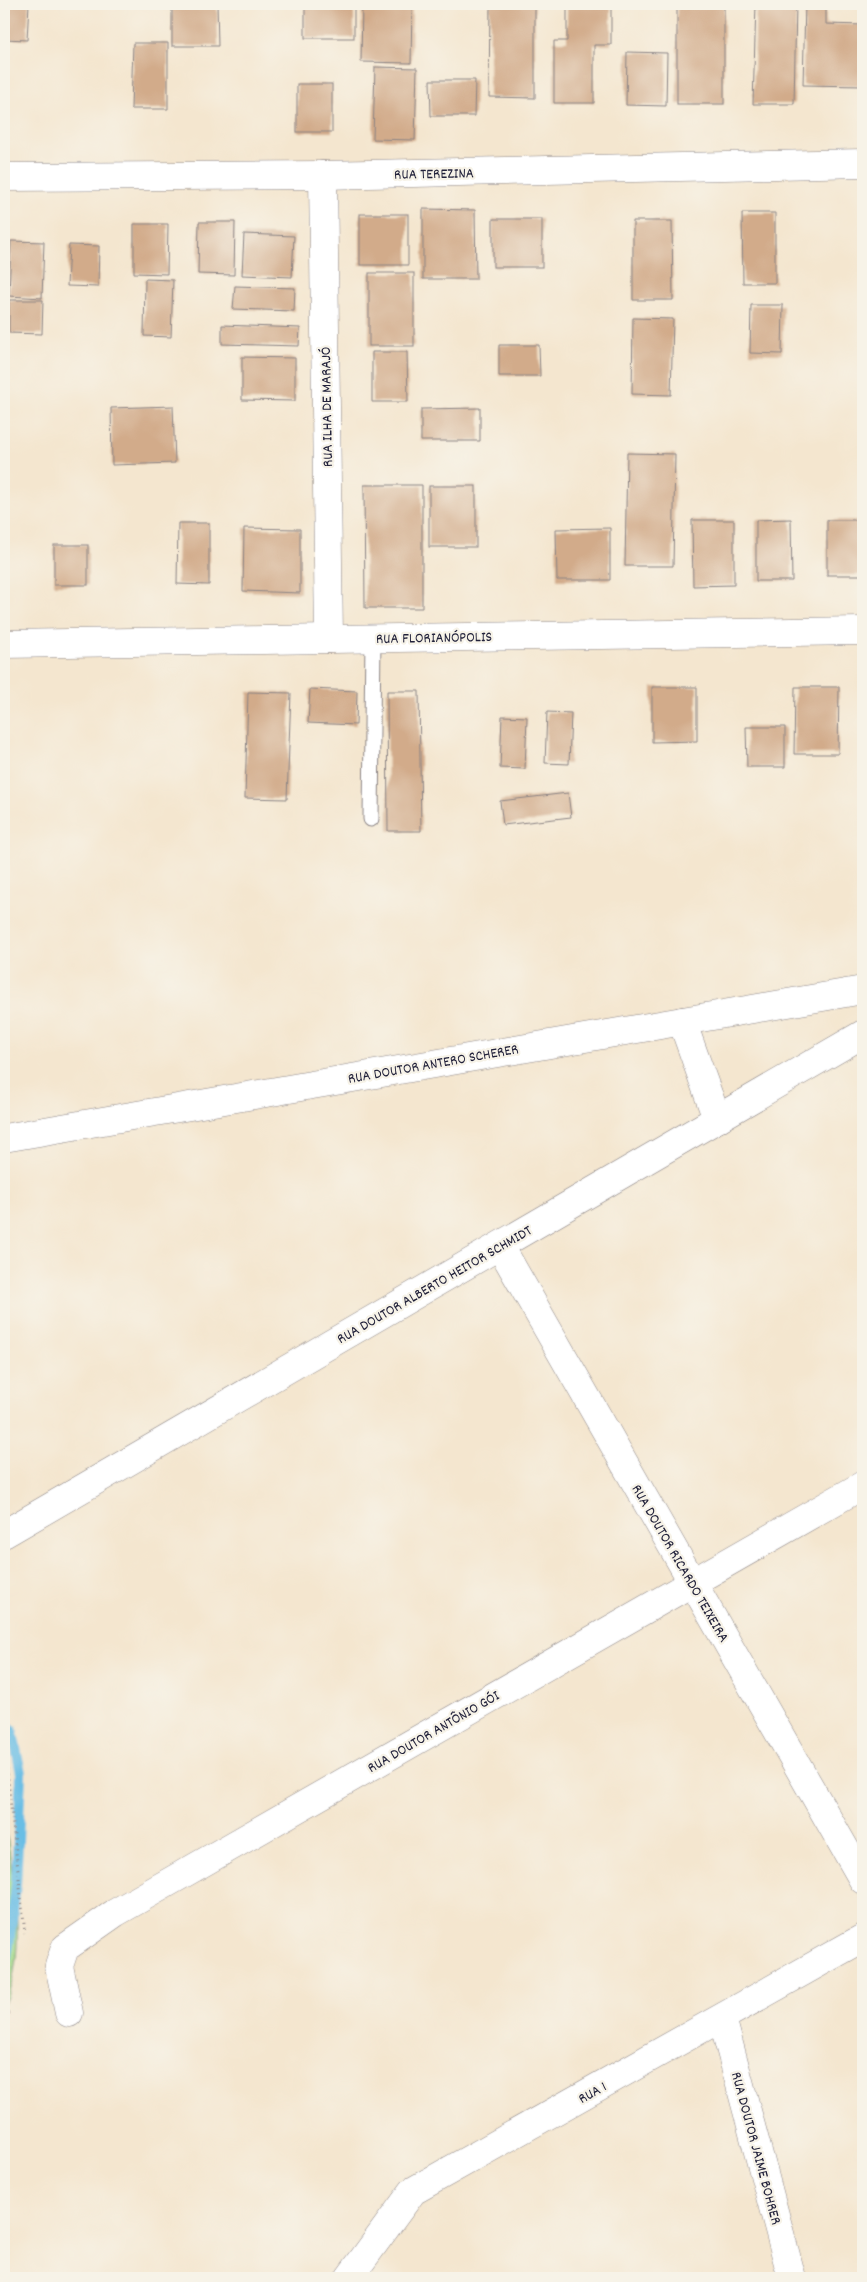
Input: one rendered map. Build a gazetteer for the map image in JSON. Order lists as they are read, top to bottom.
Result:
{
  "streets": {
    "street": [
      "RUA TEREZINA",
      "RUA ILHA DE MARAJÓ",
      "RUA FLORIANÓPOLIS",
      "RUA DOUTOR ANTERO SCHERER",
      "RUA DOUTOR ALBERTO HEITOR SCHMIDT",
      "RUA DOUTOR RICARDO TEIXEIRA",
      "RUA DOUTOR ANTÔNIO GÓI",
      "RUA 1",
      "RUA DOUTOR JAIME BOHRER"
    ]
  },
  "crossings": [
    ["RUA TEREZINA", "RUA ILHA DE MARAJÓ"],
    ["RUA ILHA DE MARAJÓ", "RUA FLORIANÓPOLIS"],
    ["RUA DOUTOR ALBERTO HEITOR SCHMIDT", "RUA DOUTOR RICARDO TEIXEIRA"],
    ["RUA DOUTOR RICARDO TEIXEIRA", "RUA DOUTOR ANTÔNIO GÓI"],
    ["RUA 1", "RUA DOUTOR JAIME BOHRER"]
  ]
}
